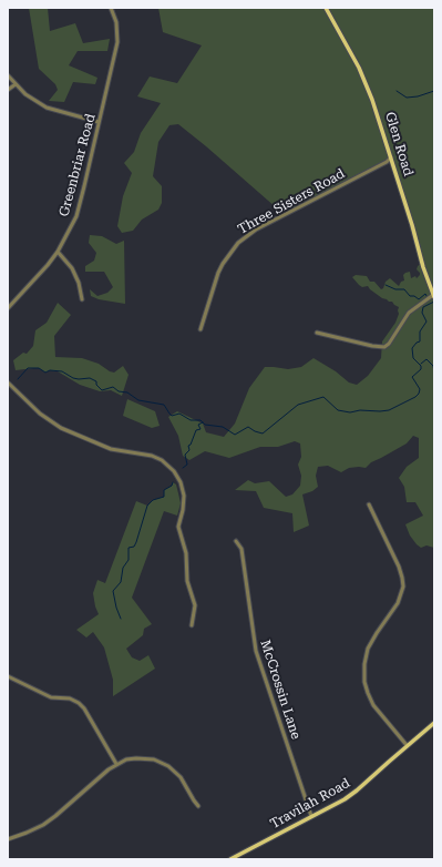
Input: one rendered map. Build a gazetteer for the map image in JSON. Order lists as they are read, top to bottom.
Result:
{
  "streets": {
    "main road": ["Glen Road", "Travilah Road"],
    "street": ["Greenbriar Road", "Three Sisters Road", "McCrossin Lane"]
  },
  "crossings": [
    ["Glen Road", "Three Sisters Road"],
    ["McCrossin Lane", "Travilah Road"]
  ]
}
